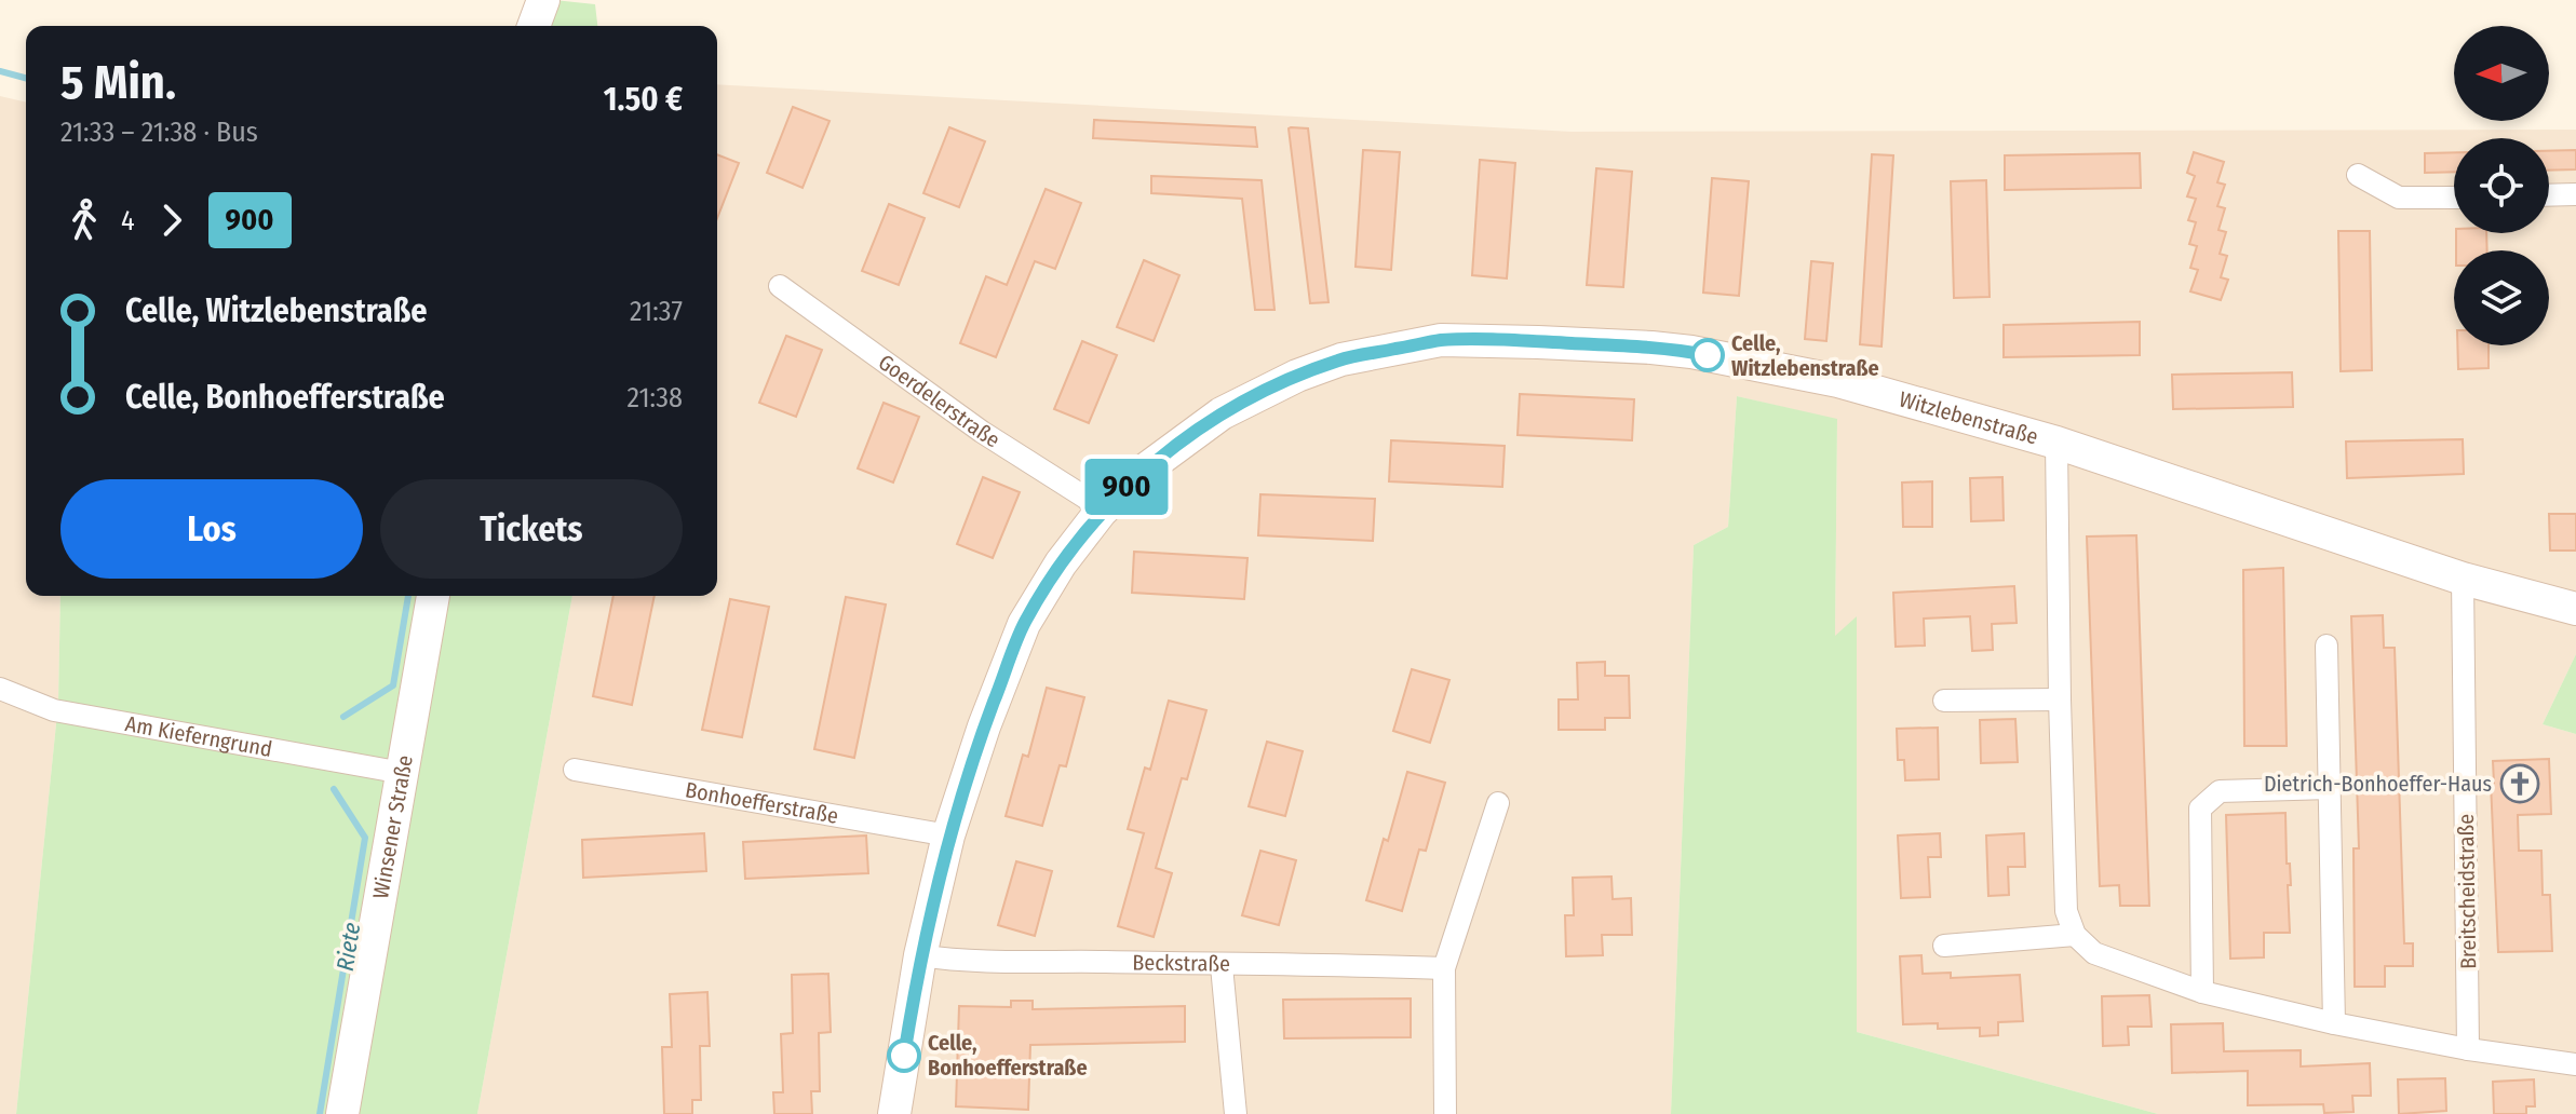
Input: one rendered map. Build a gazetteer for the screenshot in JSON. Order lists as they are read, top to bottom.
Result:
{
  "streets": {
    "street": [
      "Goerdelerstraße",
      "Witzlebenstraße",
      "Am Kieferngrund",
      "Bonhoefferstraße",
      "Winsener Straße",
      "Breitscheidstraße",
      "Beckstraße"
    ]
  },
  "crossings": [
    ["Goerdelerstraße", "Witzlebenstraße"],
    ["Witzlebenstraße", "Bonhoefferstraße"],
    ["Witzlebenstraße", "Breitscheidstraße"],
    ["Witzlebenstraße", "Beckstraße"],
    ["Am Kieferngrund", "Winsener Straße"]
  ],
  "water": ["Riete"],
  "places": {
    "other": ["Celle, Witzlebenstraße", "Celle, Bonhoefferstraße"],
    "church": ["Dietrich-Bonhoeffer-Haus"]
  },
  "lines": ["bus line 900"],
  "north": "left",
  "page": {
    "on_map": "900",
    "heading": ["5 Min.", "21:33 – 21:38 · Bus", "1.50 €"],
    "legs": ["4", "900"],
    "list": [
      {
        "name": "Celle, Witzlebenstraße",
        "value": "21:37"
      },
      {
        "name": "Celle, Bonhoefferstraße",
        "value": "21:38"
      }
    ],
    "buttons": ["Los", "Tickets"]
  }
}
